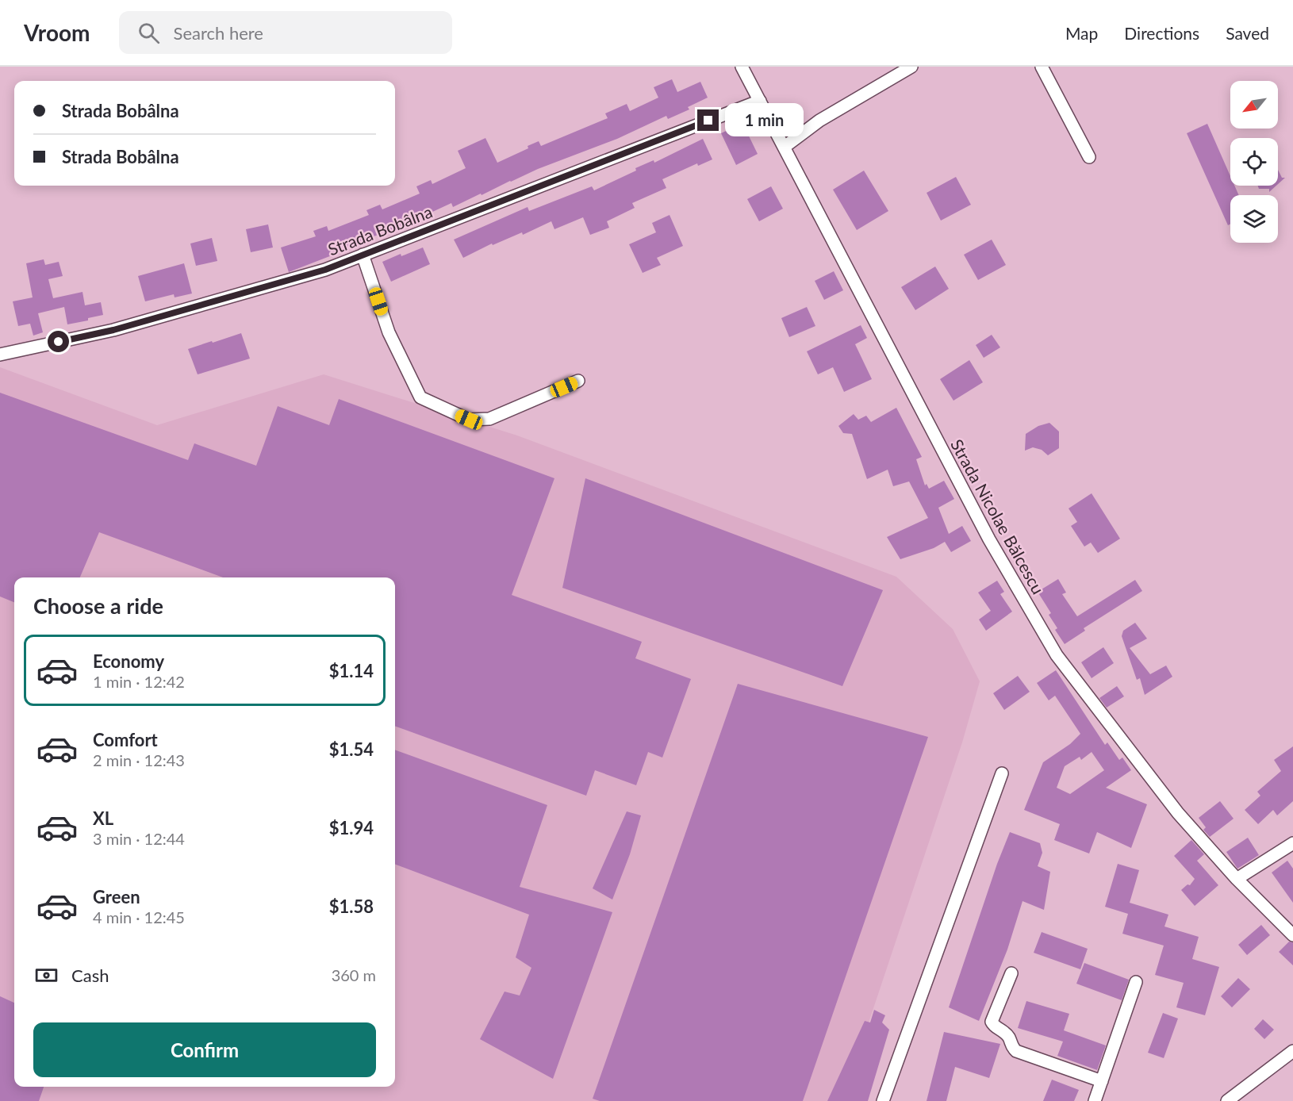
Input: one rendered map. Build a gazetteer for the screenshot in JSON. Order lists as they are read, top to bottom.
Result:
{
  "streets": {
    "street": ["Strada Bobâlna", "Strada Nicolae Bălcescu"]
  },
  "crossings": [
    ["Strada Bobâlna", "Strada Nicolae Bălcescu"]
  ],
  "north": "bottom left",
  "page": {
    "header": "Vroom",
    "search": "Search here",
    "nav": ["Map", "Directions", "Saved"],
    "banner": ["Strada Bobâlna", "Strada Bobâlna"],
    "bubble": "1 min",
    "heading": "Choose a ride",
    "list": [
      {
        "name": "Economy",
        "note": "1 min · 12:42",
        "value": "$1.14"
      },
      {
        "name": "Comfort",
        "note": "2 min · 12:43",
        "value": "$1.54"
      },
      {
        "name": "XL",
        "note": "3 min · 12:44",
        "value": "$1.94"
      },
      {
        "name": "Green",
        "note": "4 min · 12:45",
        "value": "$1.58"
      }
    ],
    "pay": ["Cash", "360 m"],
    "buttons": "Confirm"
  }
}
